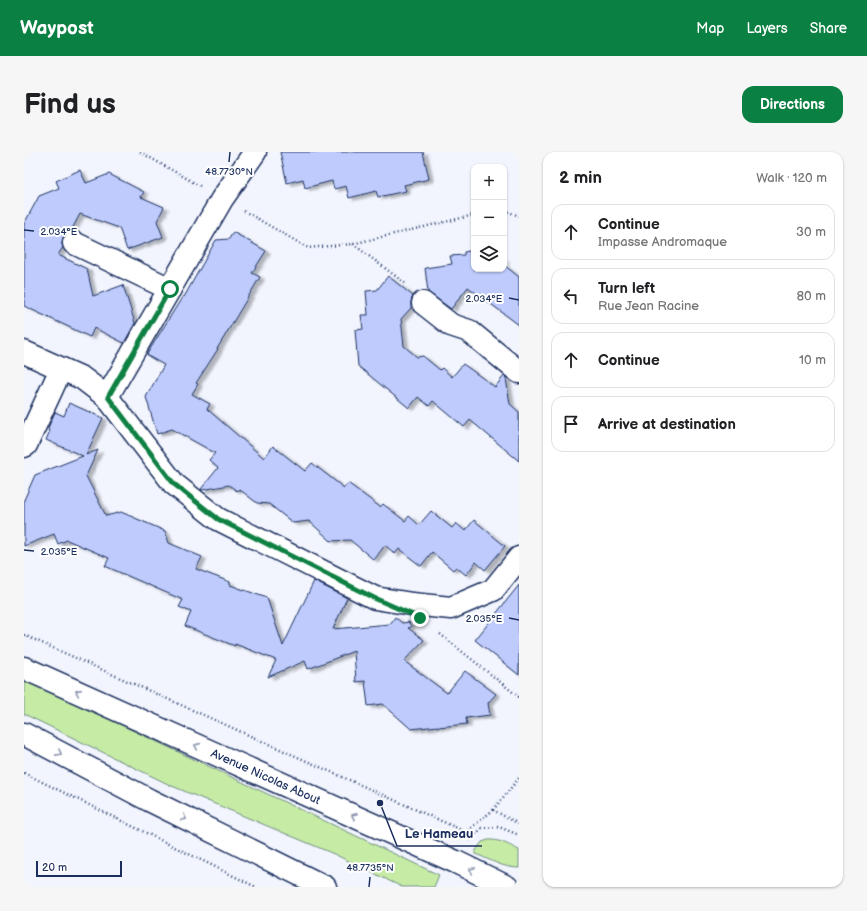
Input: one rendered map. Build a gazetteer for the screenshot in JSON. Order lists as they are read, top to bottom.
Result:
{
  "streets": {
    "street": ["Avenue Nicolas About"]
  },
  "places": ["Le Hameau"],
  "scale_bar": "20 m",
  "page": {
    "header": "Waypost",
    "nav": ["Map", "Layers", "Share"],
    "buttons": "Directions",
    "title": "Find us",
    "heading": ["2 min", "Walk · 120 m"],
    "map_buttons": ["+", "−"],
    "list": [
      ["Continue", "Impasse Andromaque", "30 m"],
      ["Turn left", "Rue Jean Racine", "80 m"],
      ["Continue", "10 m"],
      "Arrive at destination"
    ],
    "scale": "20 m"
  },
  "coordinates": [
    "48.7730°N",
    "2.034°E",
    "2.035°E",
    "48.7735°N"
  ]
}
